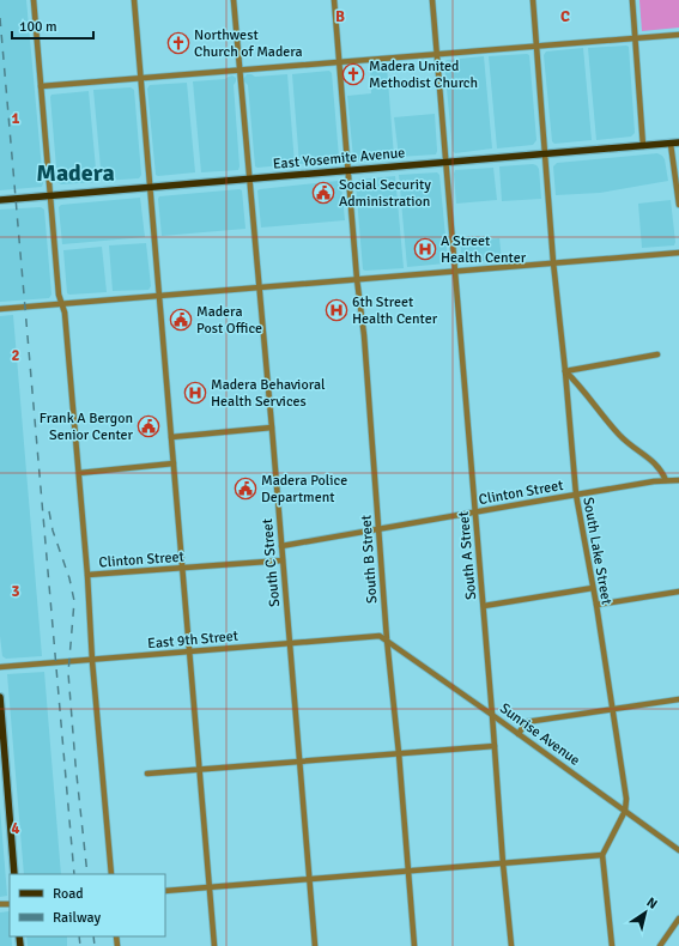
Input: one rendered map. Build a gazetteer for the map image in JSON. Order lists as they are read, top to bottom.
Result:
{
  "streets": {
    "main road": ["East Yosemite Avenue"],
    "street": [
      "Clinton Street",
      "South Lake Street",
      "South A Street",
      "South B Street",
      "South C Street",
      "East 9th Street",
      "Sunrise Avenue"
    ]
  },
  "crossings": [
    ["East Yosemite Avenue", "South Lake Street"],
    ["East Yosemite Avenue", "South A Street"],
    ["East Yosemite Avenue", "South B Street"],
    ["East Yosemite Avenue", "South C Street"],
    ["Clinton Street", "South Lake Street"],
    ["Clinton Street", "South A Street"],
    ["Clinton Street", "South B Street"],
    ["Clinton Street", "South C Street"],
    ["South Lake Street", "Sunrise Avenue"],
    ["South A Street", "Sunrise Avenue"],
    ["South B Street", "East 9th Street"],
    ["South B Street", "Sunrise Avenue"],
    ["South C Street", "East 9th Street"],
    ["East 9th Street", "Sunrise Avenue"]
  ],
  "districts": ["Madera"],
  "places": {
    "church": ["Northwest Church of Madera", "Madera United Methodist Church"],
    "public building": [
      "Social Security Administration",
      "Madera Post Office",
      "Frank A Bergon Senior Center",
      "Madera Police Department"
    ],
    "hospital": ["A Street Health Center", "6th Street Health Center", "Madera Behavioral Health Services"]
  },
  "legend": ["Road", "Railway"],
  "scale_bar": "100 m",
  "north": "top right",
  "grid": {
    "columns": ["B", "C"],
    "rows": [
      "1",
      "2",
      "3",
      "4"
    ]
  }
}
